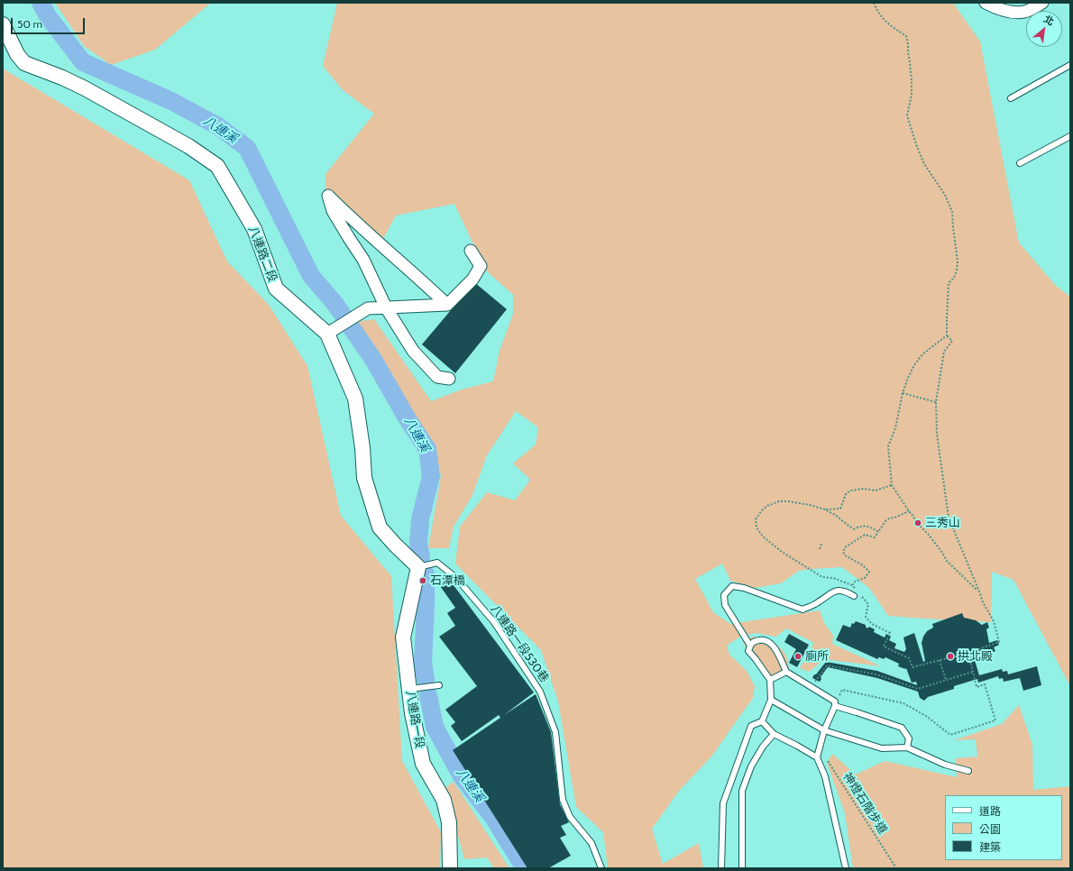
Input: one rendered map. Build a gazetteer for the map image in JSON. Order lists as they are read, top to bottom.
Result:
{
  "streets": {
    "street": ["八連路二段", "八連路一段"],
    "lane": ["八連路一段530巷"],
    "path": ["神燈石階步道"]
  },
  "crossings": [
    ["八連路二段", "八連路一段530巷"],
    ["八連路二段", "八連路一段"],
    ["八連路一段530巷", "八連路一段"]
  ],
  "water": ["八連溪"],
  "places": [
    "三秀山",
    "石潭橋",
    "廁所",
    "拱北殿"
  ],
  "legend": ["道路", "公園", "建築"],
  "scale_bar": "50 m",
  "north": "top right"
}
